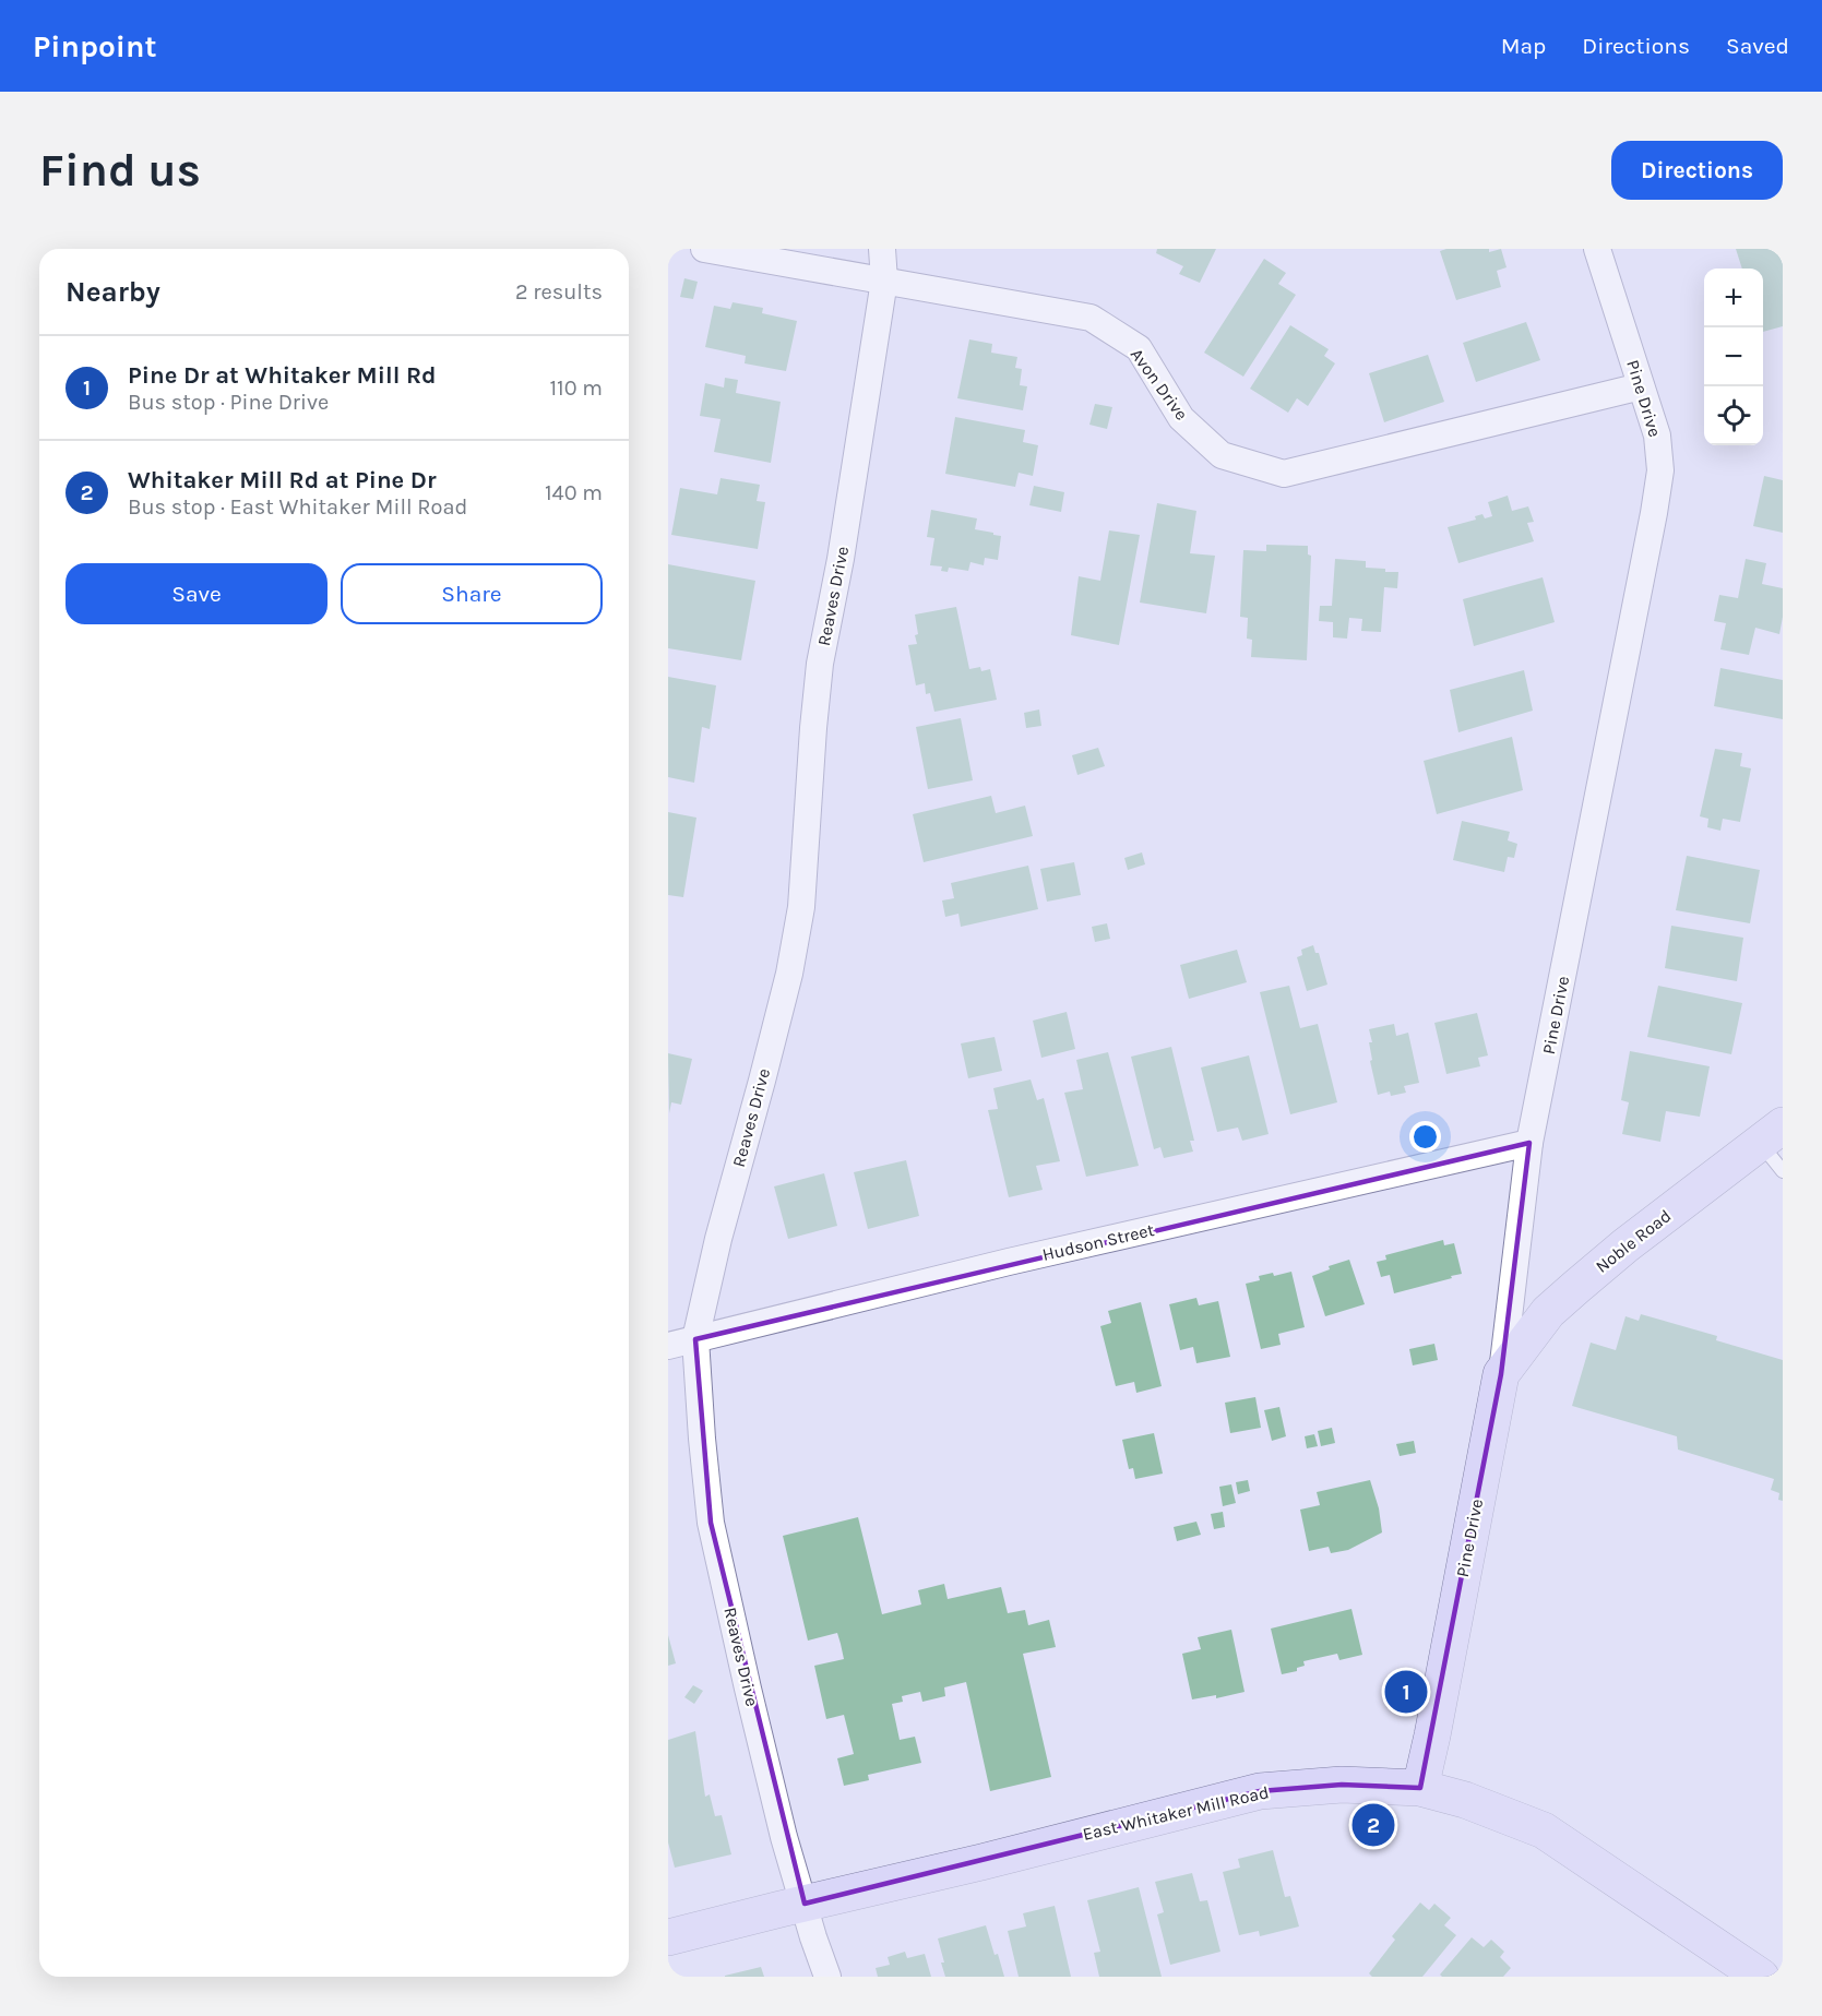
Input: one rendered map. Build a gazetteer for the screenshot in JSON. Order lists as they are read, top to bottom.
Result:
{
  "streets": {
    "main road": ["Pine Drive", "Noble Road", "East Whitaker Mill Road"],
    "street": ["Avon Drive", "Reaves Drive", "Hudson Street"]
  },
  "crossings": [
    ["Avon Drive", "Pine Drive"],
    ["Avon Drive", "Reaves Drive"],
    ["Pine Drive", "Noble Road"],
    ["Pine Drive", "Hudson Street"],
    ["Pine Drive", "East Whitaker Mill Road"],
    ["Reaves Drive", "Hudson Street"],
    ["Reaves Drive", "East Whitaker Mill Road"]
  ],
  "page": {
    "header": "Pinpoint",
    "nav": ["Map", "Directions", "Saved"],
    "buttons": [
      "Directions",
      ["Save", "Share"]
    ],
    "title": "Find us",
    "heading": ["Nearby", "2 results"],
    "map_buttons": ["+", "−"],
    "list": [
      {
        "mark": "1",
        "name": "Pine Dr at Whitaker Mill Rd",
        "note": "Bus stop · Pine Drive",
        "value": "110 m"
      },
      {
        "mark": "2",
        "name": "Whitaker Mill Rd at Pine Dr",
        "note": "Bus stop · East Whitaker Mill Road",
        "value": "140 m"
      }
    ],
    "pins": ["1", "2"]
  }
}
